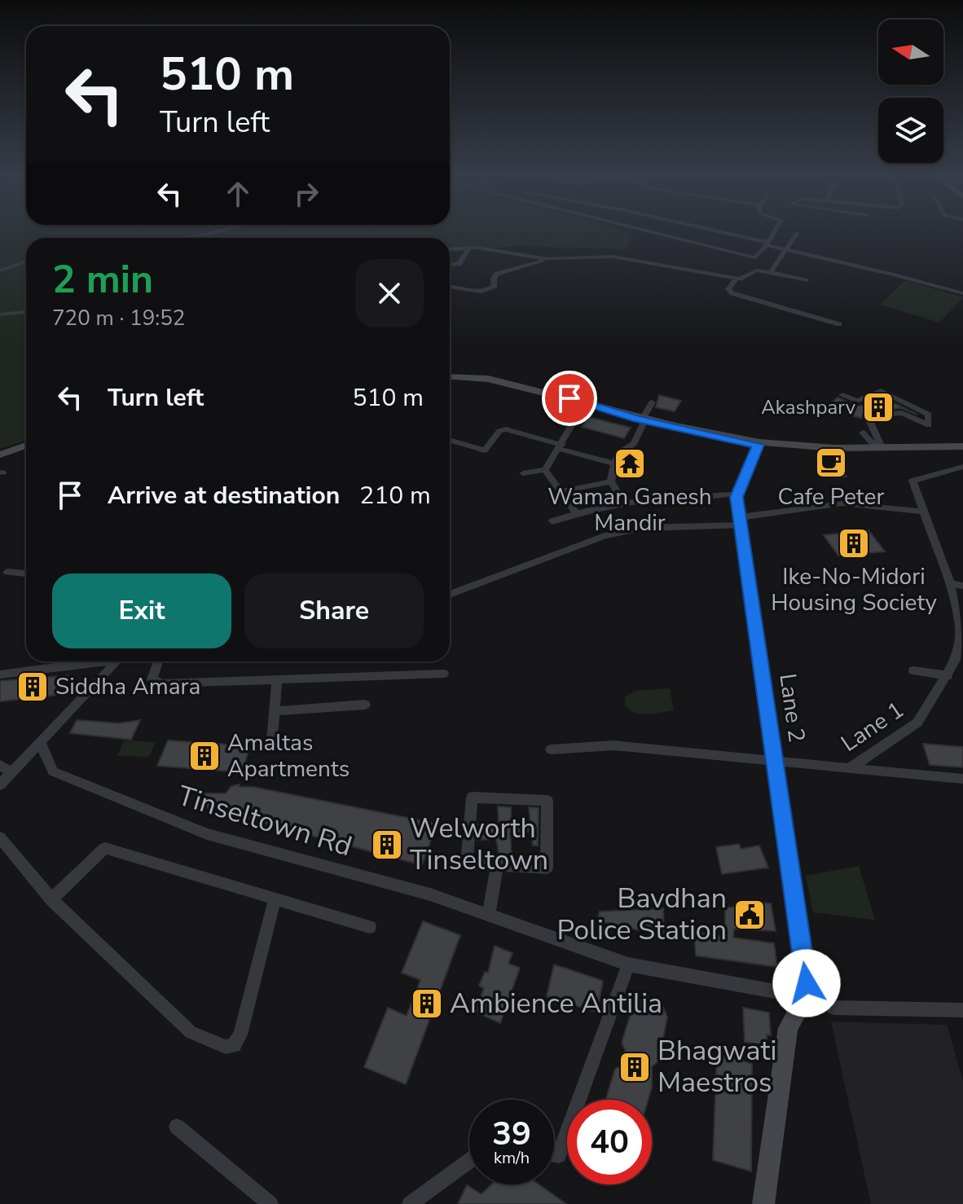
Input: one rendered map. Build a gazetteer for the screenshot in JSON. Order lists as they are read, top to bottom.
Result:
{
  "streets": {
    "main road": ["Lane 2"],
    "street": ["Lane 1", "Tinseltown Rd"]
  },
  "crossings": [
    ["Lane 2", "Lane 1"],
    ["Lane 2", "Tinseltown Rd"]
  ],
  "places": {
    "building": [
      "Akashparv",
      "Ike-No-Midori Housing Society",
      "Siddha Amara",
      "Amaltas Apartments",
      "Welworth Tinseltown",
      "Ambience Antilia",
      "Bhagwati Maestros"
    ],
    "cafe": ["Cafe Peter"],
    "temple": ["Waman Ganesh Mandir"],
    "public building": ["Bavdhan Police Station"]
  },
  "north": "left",
  "page": {
    "turn": ["510 m", "Turn left"],
    "heading": ["2 min", "720 m · 19:52"],
    "list": [
      {
        "name": "Turn left",
        "value": "510 m"
      },
      {
        "name": "Arrive at destination",
        "value": "210 m"
      }
    ],
    "buttons": ["Exit", "Share"],
    "speed": "39 km/h",
    "limit": "40"
  }
}
